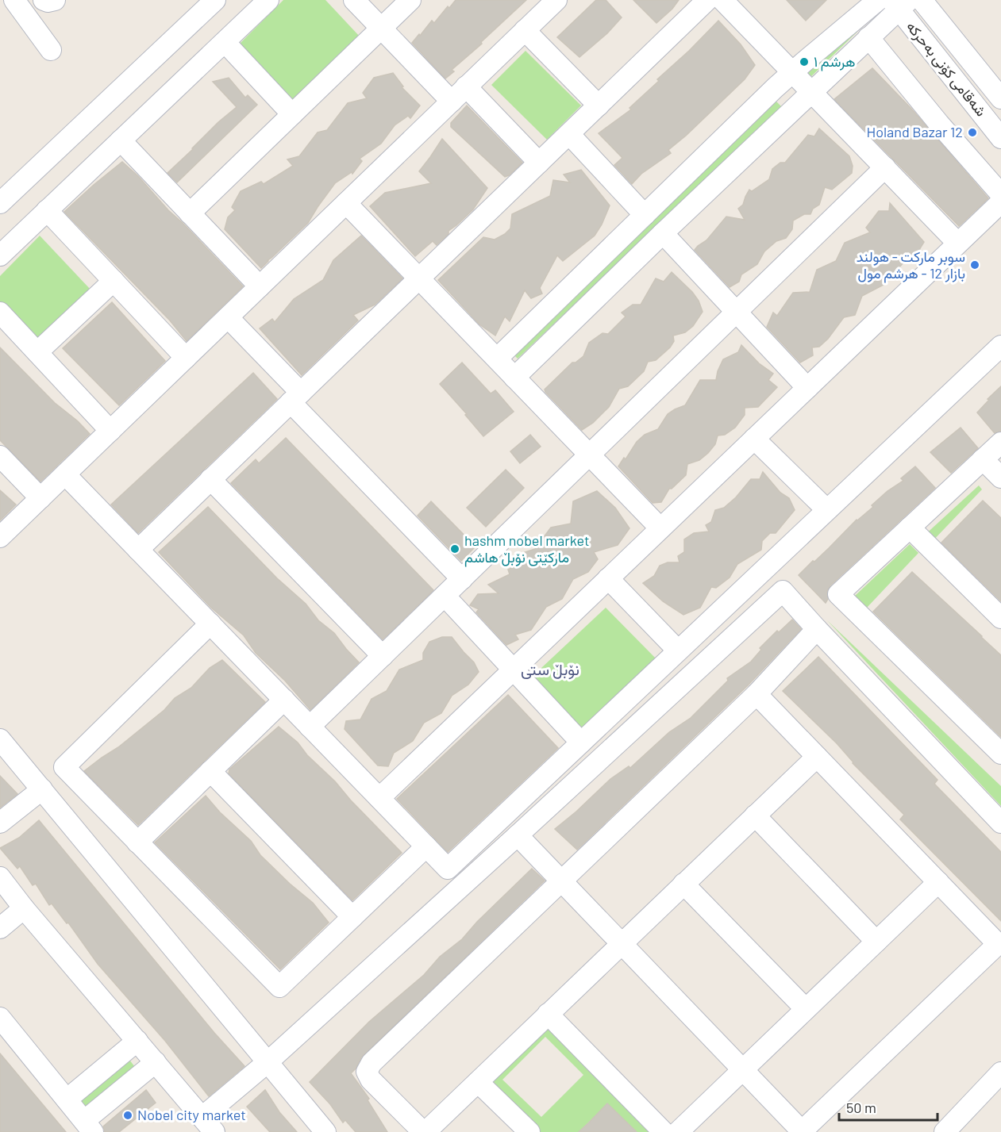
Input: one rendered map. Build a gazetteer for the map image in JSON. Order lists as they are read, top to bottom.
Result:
{
  "streets": {
    "street": ["شەقامی کۆنی بەحرکە"]
  },
  "districts": ["نۆبڵ ستی"],
  "places": [
    "هرشم ١",
    "Holand Bazar 12",
    "سوبر ماركت - هولند بازار 12 - هرشم مول",
    "hashm nobel market مارکێتی نۆبڵ هاشم",
    "Nobel city market"
  ],
  "scale_bar": "50 m"
}
